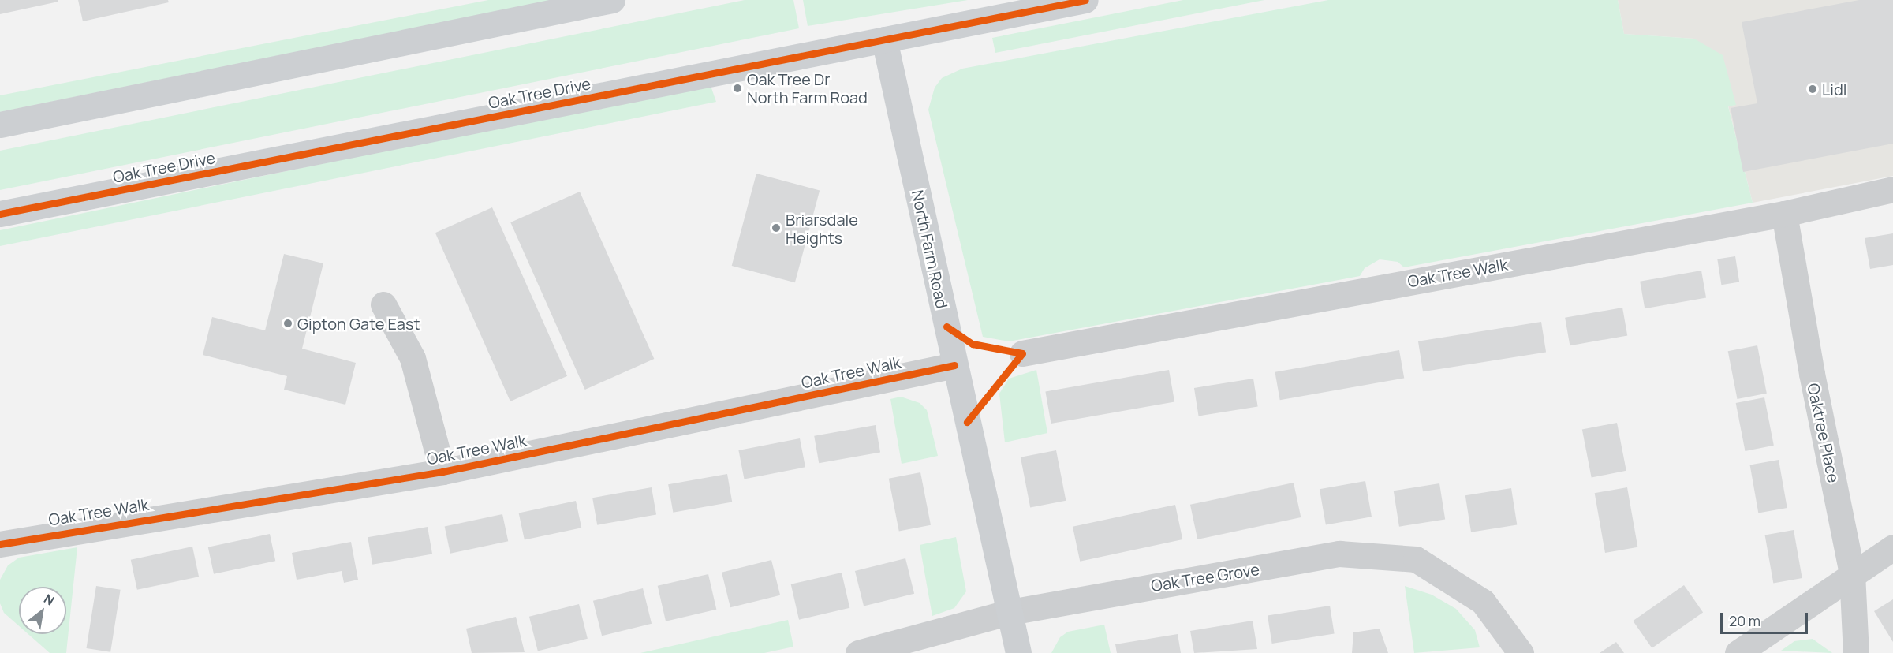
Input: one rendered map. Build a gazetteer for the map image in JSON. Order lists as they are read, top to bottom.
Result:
{
  "streets": {
    "street": [
      "Oak Tree Drive",
      "North Farm Road",
      "Oak Tree Walk",
      "Oaktree Place",
      "Oak Tree Grove"
    ]
  },
  "crossings": [
    ["Oak Tree Drive", "North Farm Road"],
    ["North Farm Road", "Oak Tree Walk"],
    ["North Farm Road", "Oak Tree Grove"],
    ["Oak Tree Walk", "Oaktree Place"]
  ],
  "places": [
    "Oak Tree Dr North Farm Road",
    "Lidl",
    "Briarsdale Heights",
    "Gipton Gate East"
  ],
  "scale_bar": "20 m",
  "north": "top right"
}
